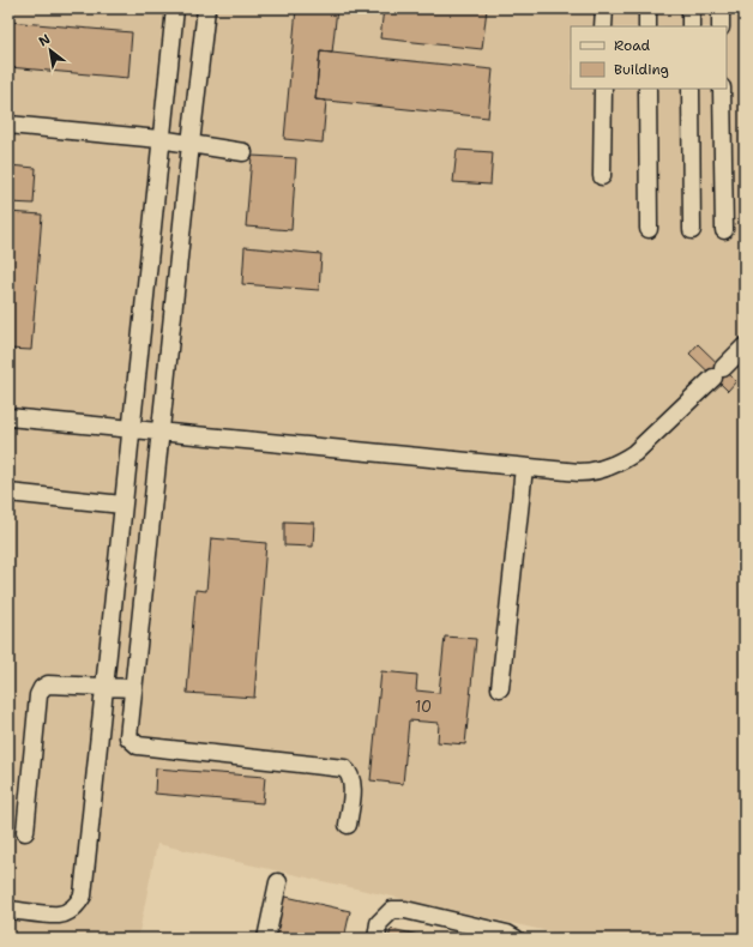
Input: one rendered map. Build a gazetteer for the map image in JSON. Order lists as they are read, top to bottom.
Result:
{
  "house_numbers": ["10"],
  "legend": ["Road", "Building"],
  "north": "top left"
}
